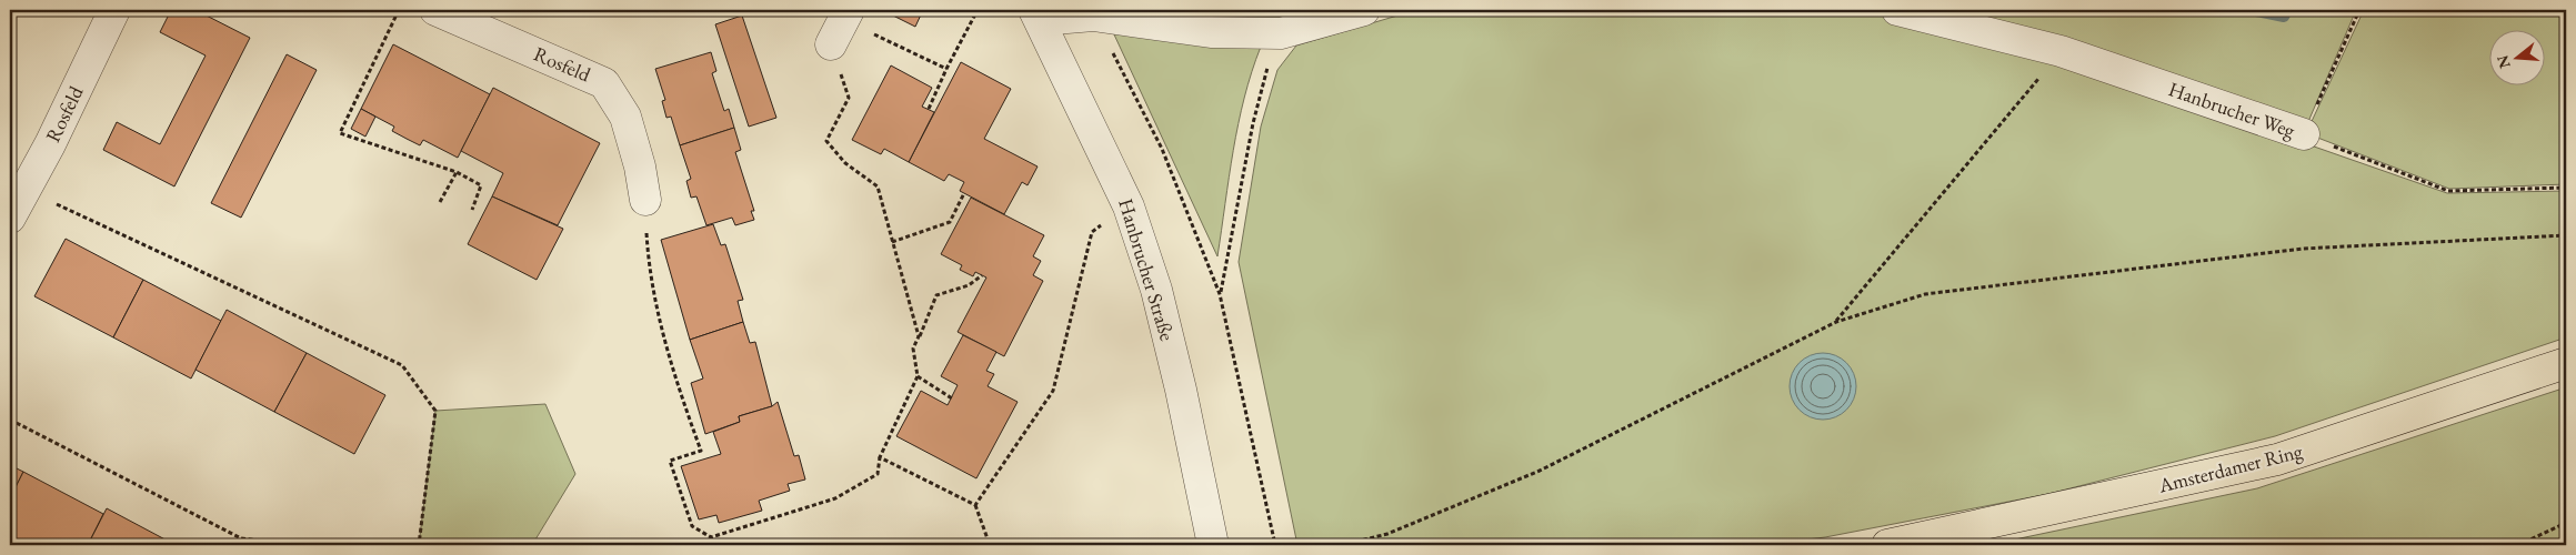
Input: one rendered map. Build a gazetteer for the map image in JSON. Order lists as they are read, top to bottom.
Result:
{
  "streets": {
    "main road": ["Amsterdamer Ring"],
    "street": ["Rosfeld", "Hanbrucher Weg", "Hanbrucher Straße"]
  },
  "north": "left"
}
